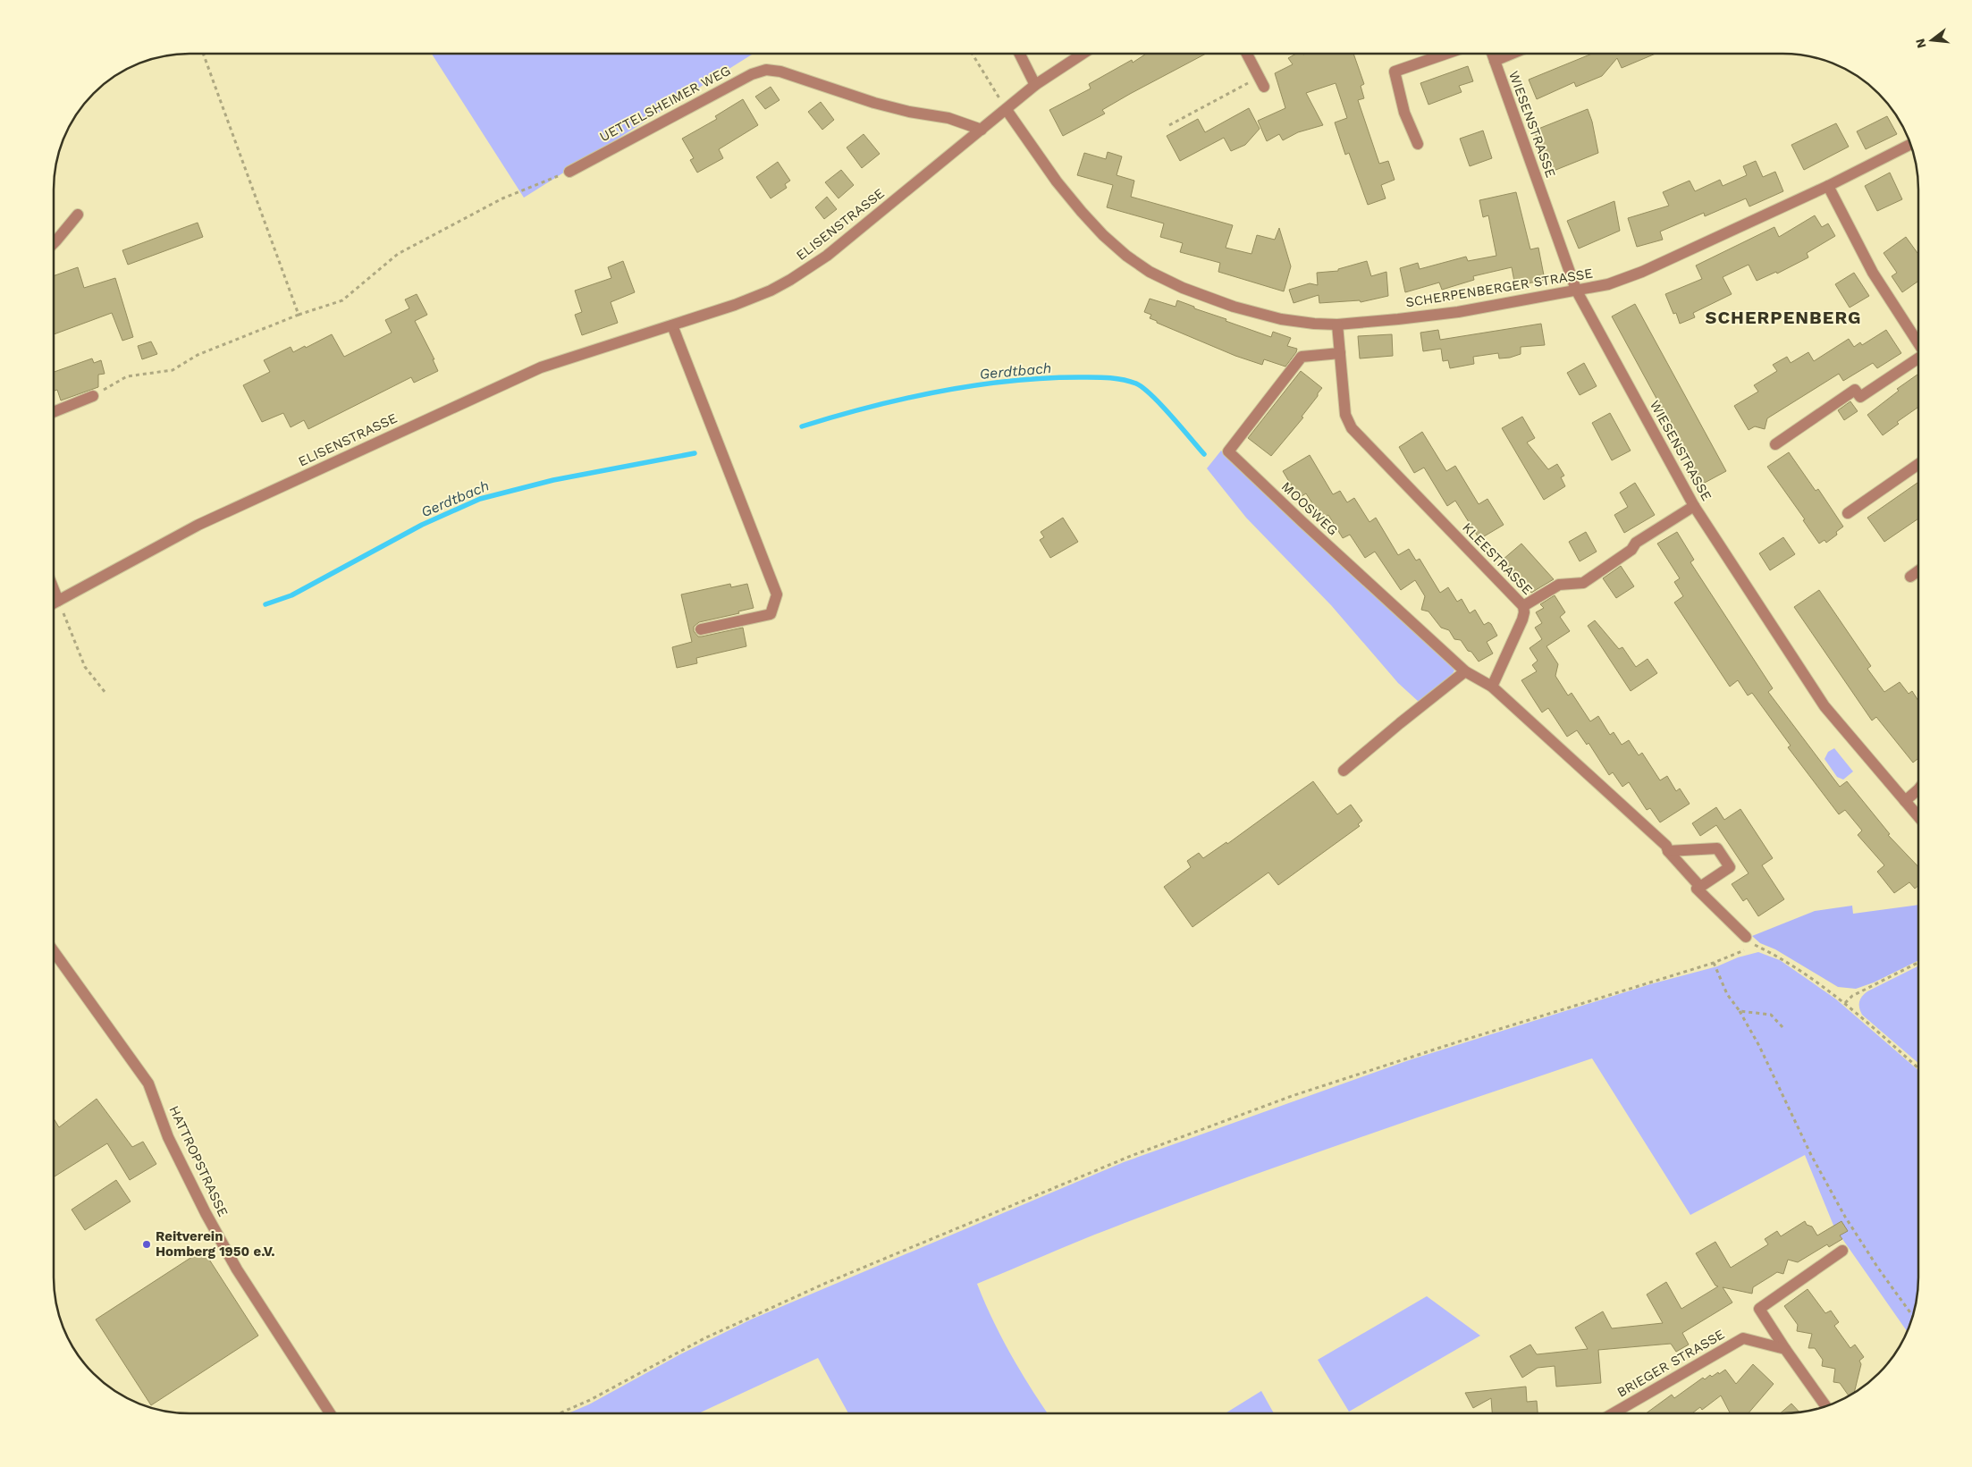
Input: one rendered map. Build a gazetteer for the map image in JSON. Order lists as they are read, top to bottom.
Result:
{
  "streets": {
    "street": [
      "UETTELSHEIMER WEG",
      "WIESENSTRASSE",
      "ELISENSTRASSE",
      "SCHERPENBERGER STRASSE",
      "MOOSWEG",
      "KLEESTRASSE",
      "HATTROPSTRASSE",
      "BRIEGER STRASSE"
    ]
  },
  "crossings": [
    ["UETTELSHEIMER WEG", "ELISENSTRASSE"],
    ["WIESENSTRASSE", "SCHERPENBERGER STRASSE"],
    ["ELISENSTRASSE", "SCHERPENBERGER STRASSE"],
    ["SCHERPENBERGER STRASSE", "KLEESTRASSE"],
    ["MOOSWEG", "KLEESTRASSE"]
  ],
  "districts": ["SCHERPENBERG"],
  "water": ["Gerdtbach"],
  "places": ["Reitverein Homberg 1950 e.V."],
  "north": "left"
}
